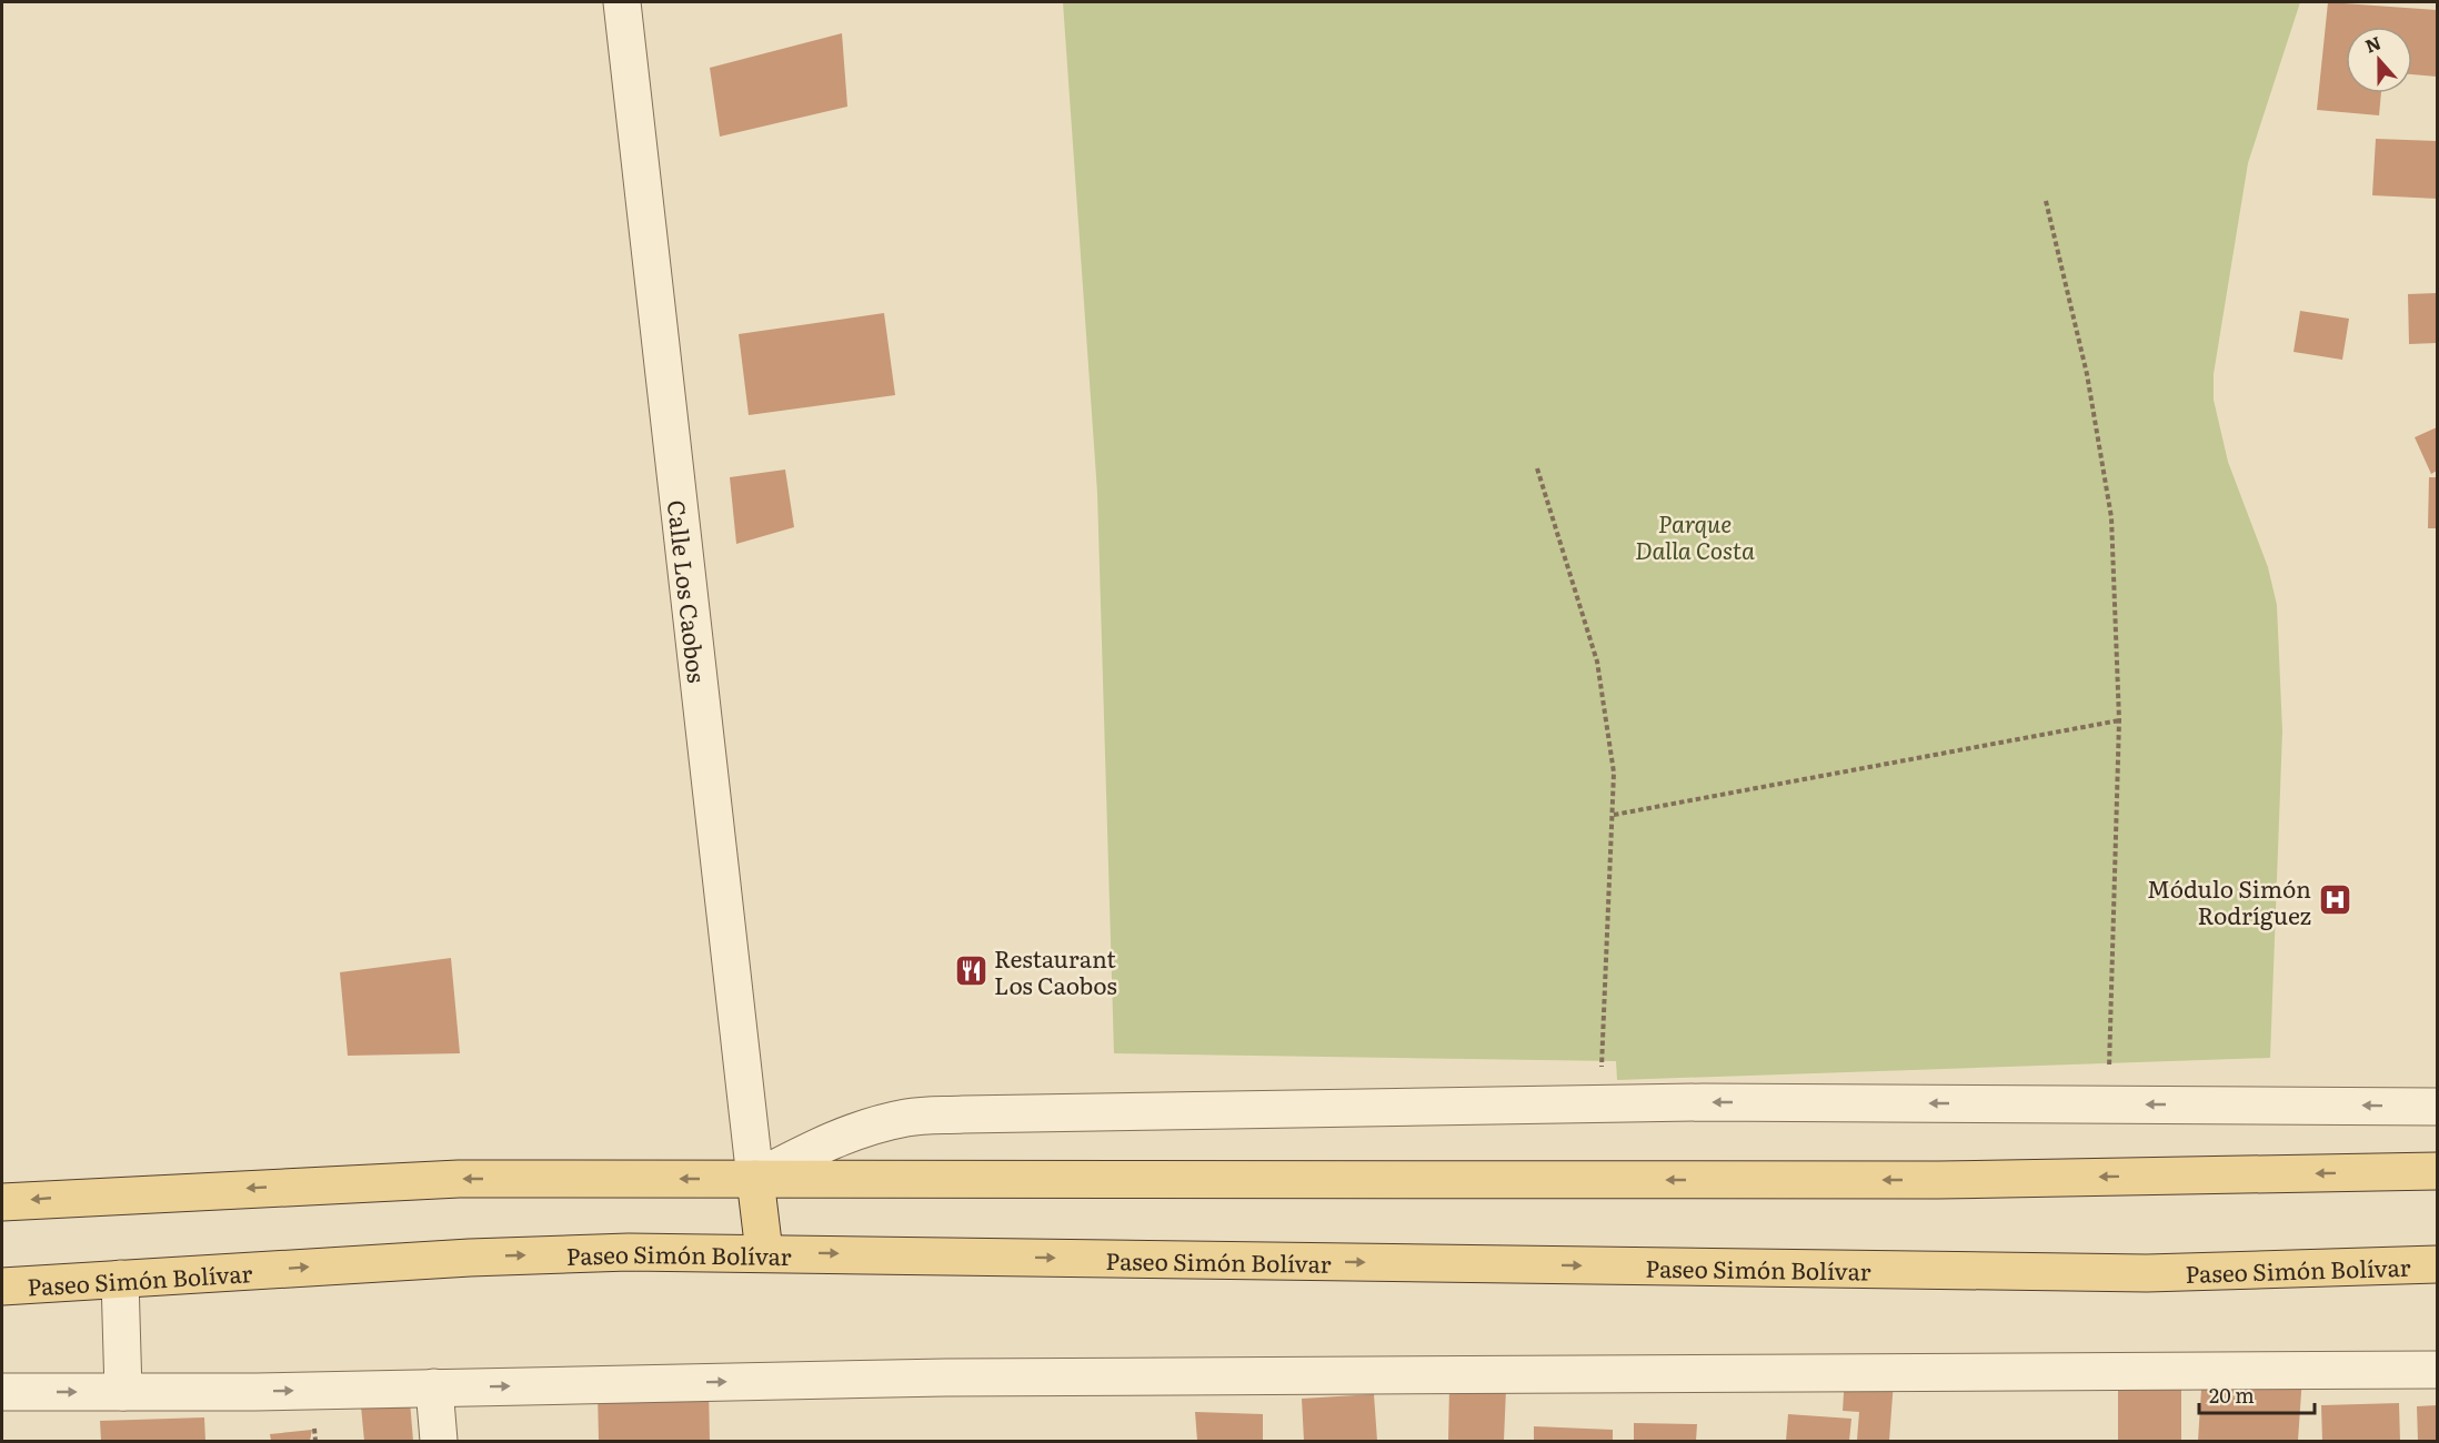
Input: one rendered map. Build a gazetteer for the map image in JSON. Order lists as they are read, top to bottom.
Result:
{
  "streets": {
    "main road": ["Paseo Simón Bolívar"],
    "street": ["Calle Los Caobos"]
  },
  "parks": ["Parque Dalla Costa"],
  "places": {
    "hospital": ["Módulo Simón Rodríguez"],
    "restaurant": ["Restaurant Los Caobos"]
  },
  "scale_bar": "20 m",
  "north": "top"
}
